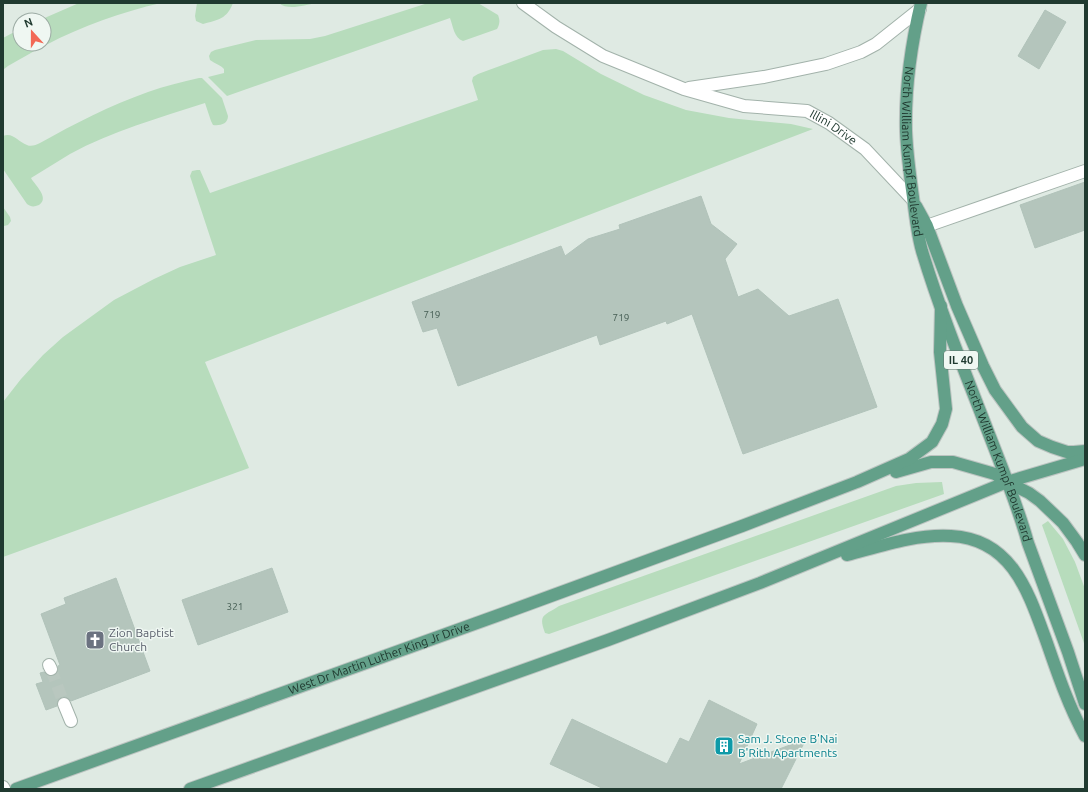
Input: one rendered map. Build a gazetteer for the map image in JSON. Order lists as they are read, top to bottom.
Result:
{
  "streets": {
    "main road": ["North William Kumpf Boulevard", "IL 40", "West Dr Martin Luther King Jr Drive"],
    "street": ["Illini Drive"]
  },
  "crossings": [
    ["Illini Drive", "North William Kumpf Boulevard"]
  ],
  "places": {
    "church": ["Zion Baptist Church"],
    "building": ["Sam J. Stone B'Nai B'Rith Apartments"]
  },
  "house_numbers": ["719", "719", "321"],
  "north": "top"
}
